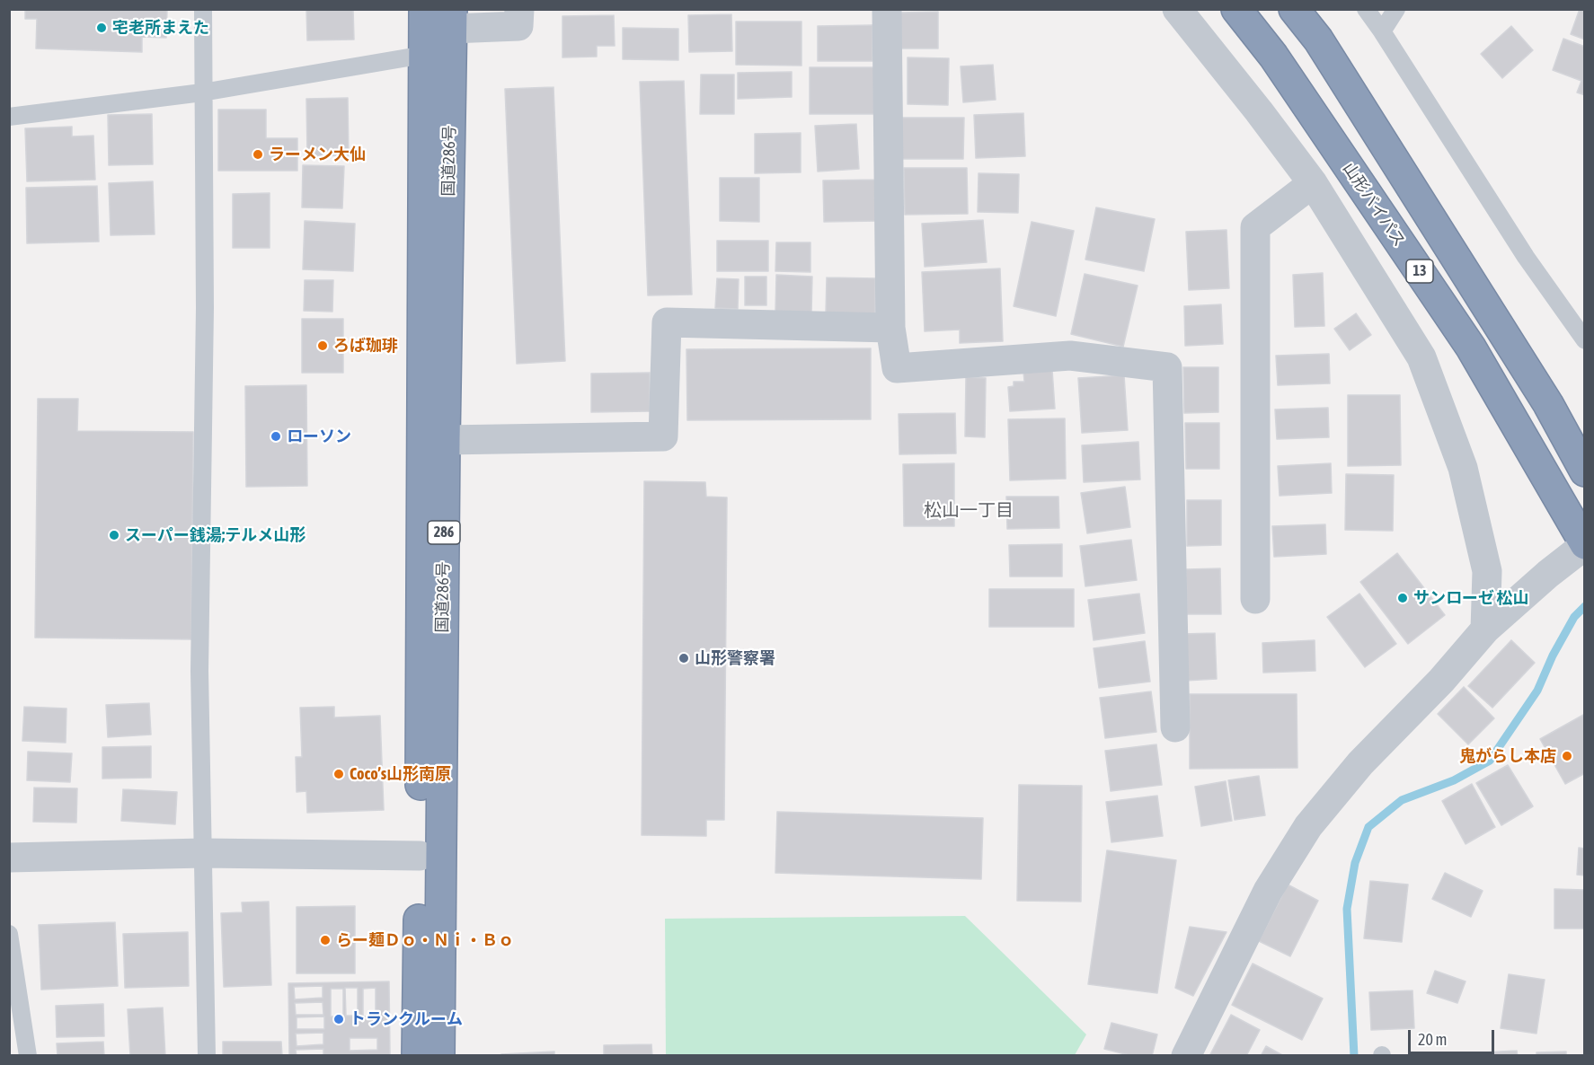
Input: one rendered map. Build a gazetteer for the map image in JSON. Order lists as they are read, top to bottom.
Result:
{
  "streets": {
    "highway": [
      "国道286号",
      "山形バイパス",
      "13",
      "286"
    ]
  },
  "districts": ["松山一丁目"],
  "places": [
    "宅老所まえた",
    "ラーメン大仙",
    "ろば珈琲",
    "ローソン",
    "スーパー銭湯;テルメ山形",
    "サンローゼ 松山",
    "山形警察署",
    "鬼がらし本店",
    "Coco’s山形南原",
    "らー麺Ｄｏ・Ｎｉ・Ｂｏ",
    "トランクルーム"
  ],
  "scale_bar": "20 m"
}
